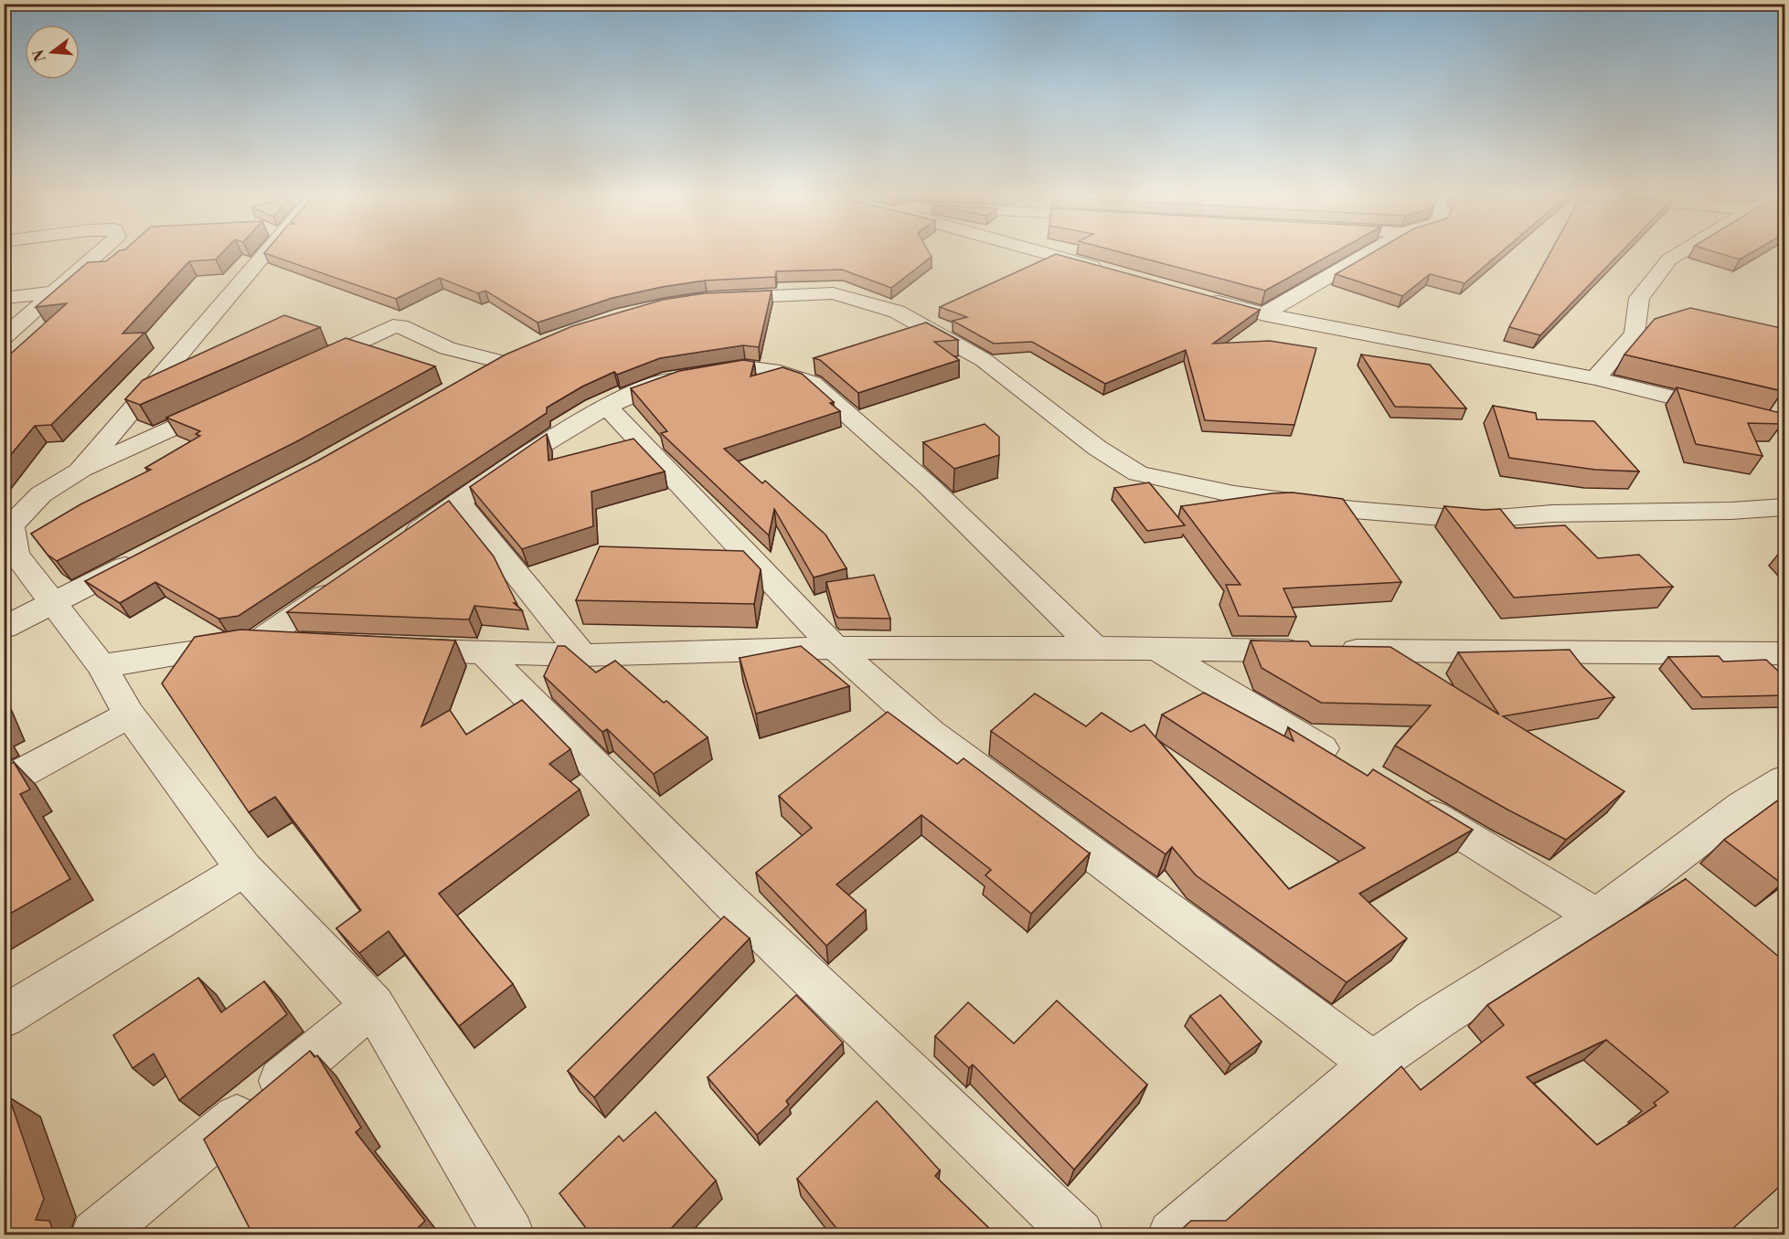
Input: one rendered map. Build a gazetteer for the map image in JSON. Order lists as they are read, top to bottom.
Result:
{
  "north": "left"
}
